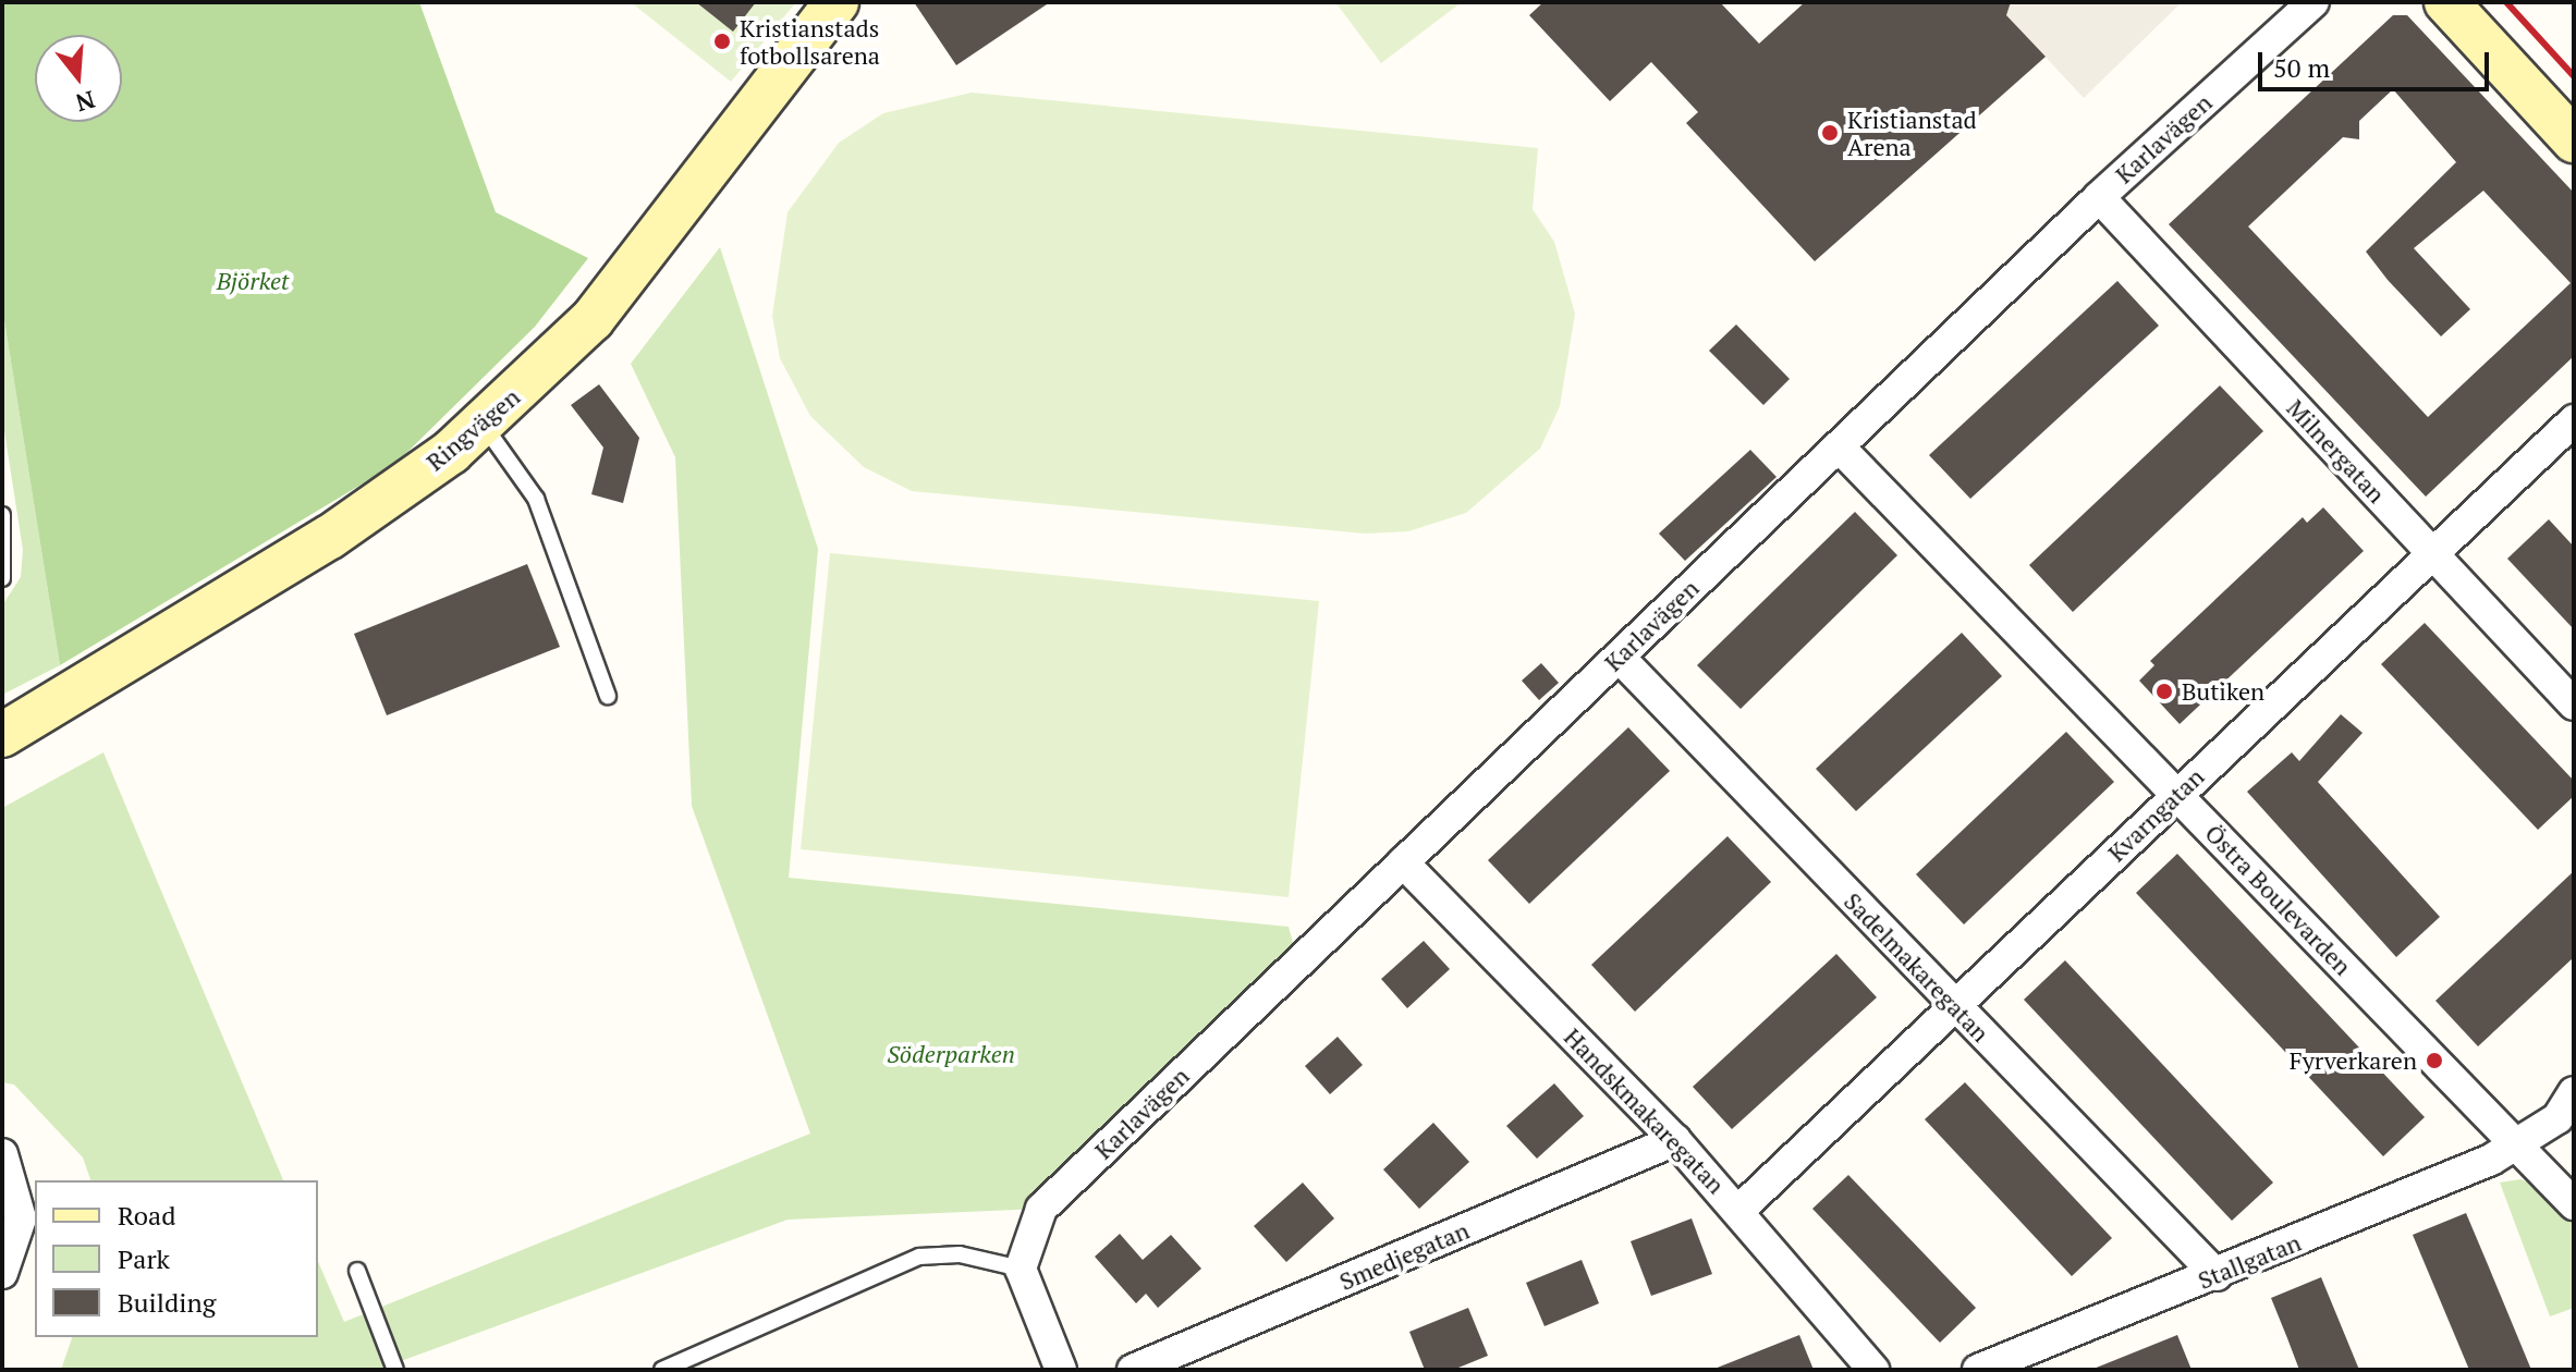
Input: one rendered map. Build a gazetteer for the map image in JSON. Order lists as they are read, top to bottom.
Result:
{
  "streets": {
    "street": [
      "Karlavägen",
      "Ringvägen",
      "Milnergatan",
      "Kvarngatan",
      "Östra Boulevarden",
      "Sadelmakaregatan",
      "Handskmakaregatan",
      "Smedjegatan",
      "Stallgatan"
    ]
  },
  "crossings": [
    ["Karlavägen", "Milnergatan"],
    ["Karlavägen", "Östra Boulevarden"],
    ["Karlavägen", "Sadelmakaregatan"],
    ["Karlavägen", "Handskmakaregatan"],
    ["Milnergatan", "Kvarngatan"],
    ["Kvarngatan", "Östra Boulevarden"],
    ["Kvarngatan", "Sadelmakaregatan"],
    ["Kvarngatan", "Handskmakaregatan"],
    ["Östra Boulevarden", "Stallgatan"],
    ["Sadelmakaregatan", "Stallgatan"],
    ["Handskmakaregatan", "Smedjegatan"]
  ],
  "parks": ["Björket", "Söderparken"],
  "places": [
    "Kristianstads fotbollsarena",
    "Kristianstad Arena",
    "Butiken",
    "Fyrverkaren"
  ],
  "legend": ["Road", "Park", "Building"],
  "scale_bar": "50 m",
  "north": "bottom"
}
